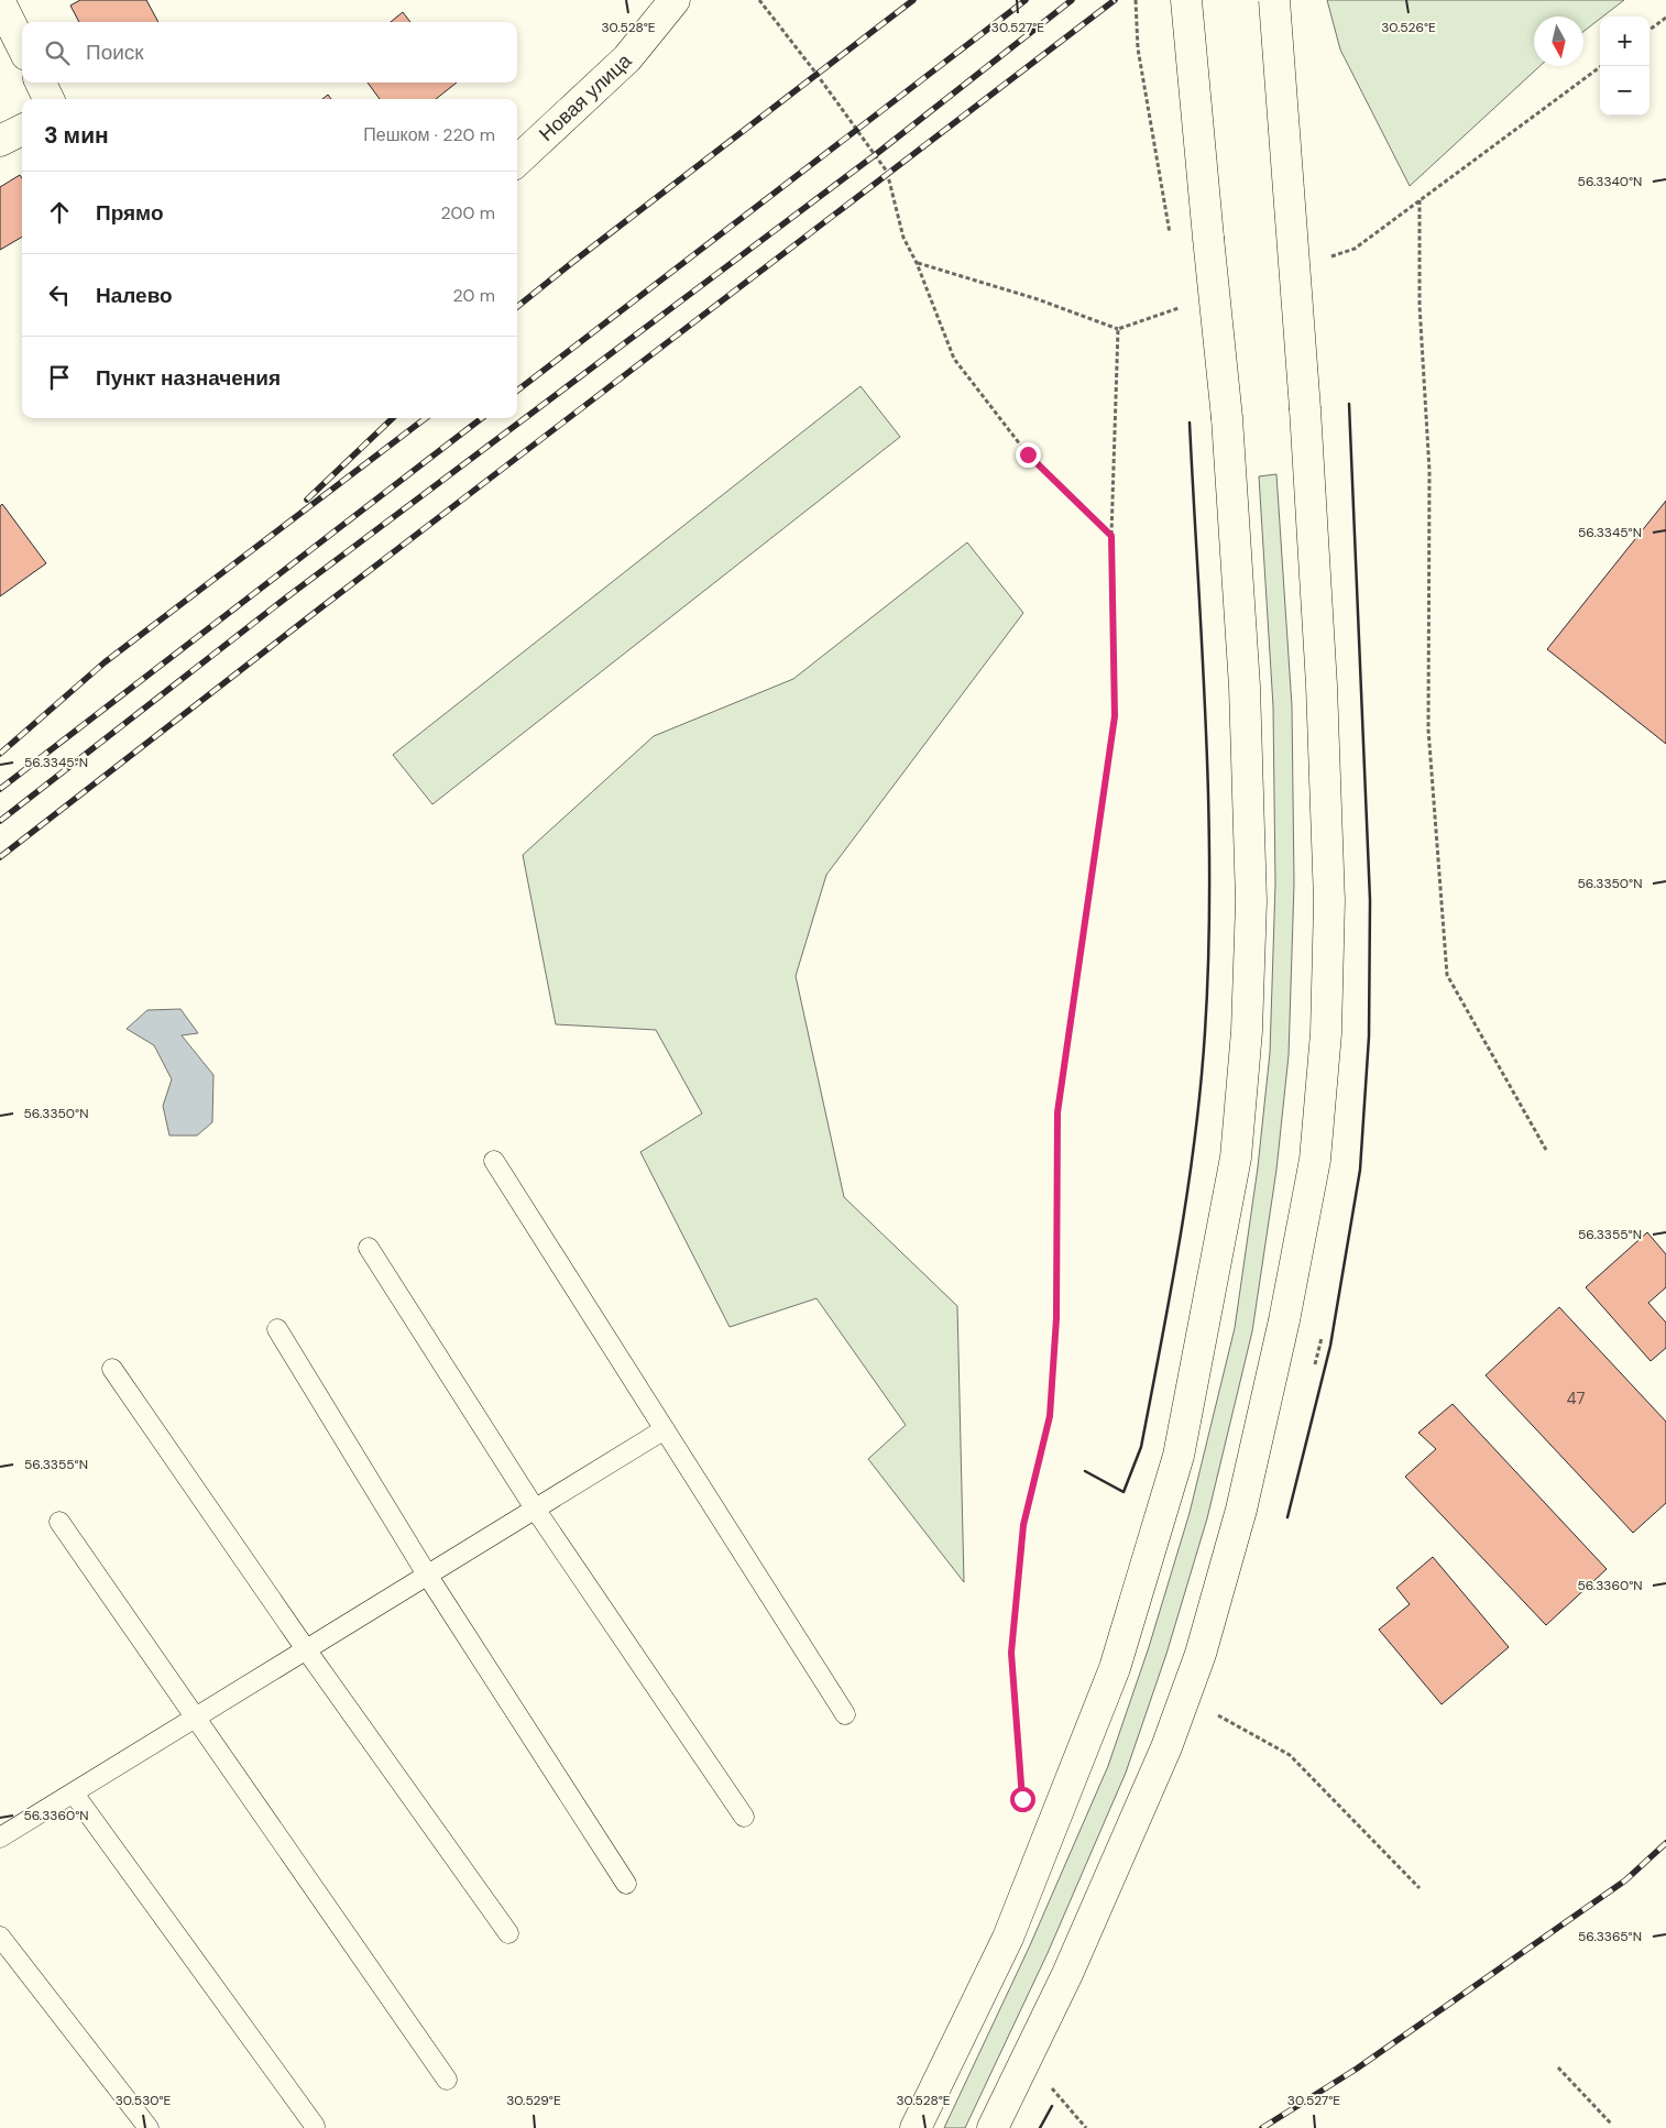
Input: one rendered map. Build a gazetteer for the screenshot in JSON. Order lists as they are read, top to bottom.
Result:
{
  "streets": {
    "main road": ["Новая улица"]
  },
  "house_numbers": ["47"],
  "north": "bottom",
  "page": {
    "map_buttons": ["+", "−"],
    "search": "Поиск",
    "heading": ["3 мин", "Пешком · 220 m"],
    "list": [
      ["Прямо", "200 m"],
      ["Налево", "20 m"],
      "Пункт назначения"
    ]
  },
  "coordinates": [
    "30.528°E",
    "30.527°E",
    "30.526°E",
    "56.3340°N",
    "56.3345°N",
    "56.3350°N",
    "56.3355°N",
    "56.3360°N",
    "56.3365°N",
    "30.530°E",
    "30.529°E"
  ]
}
